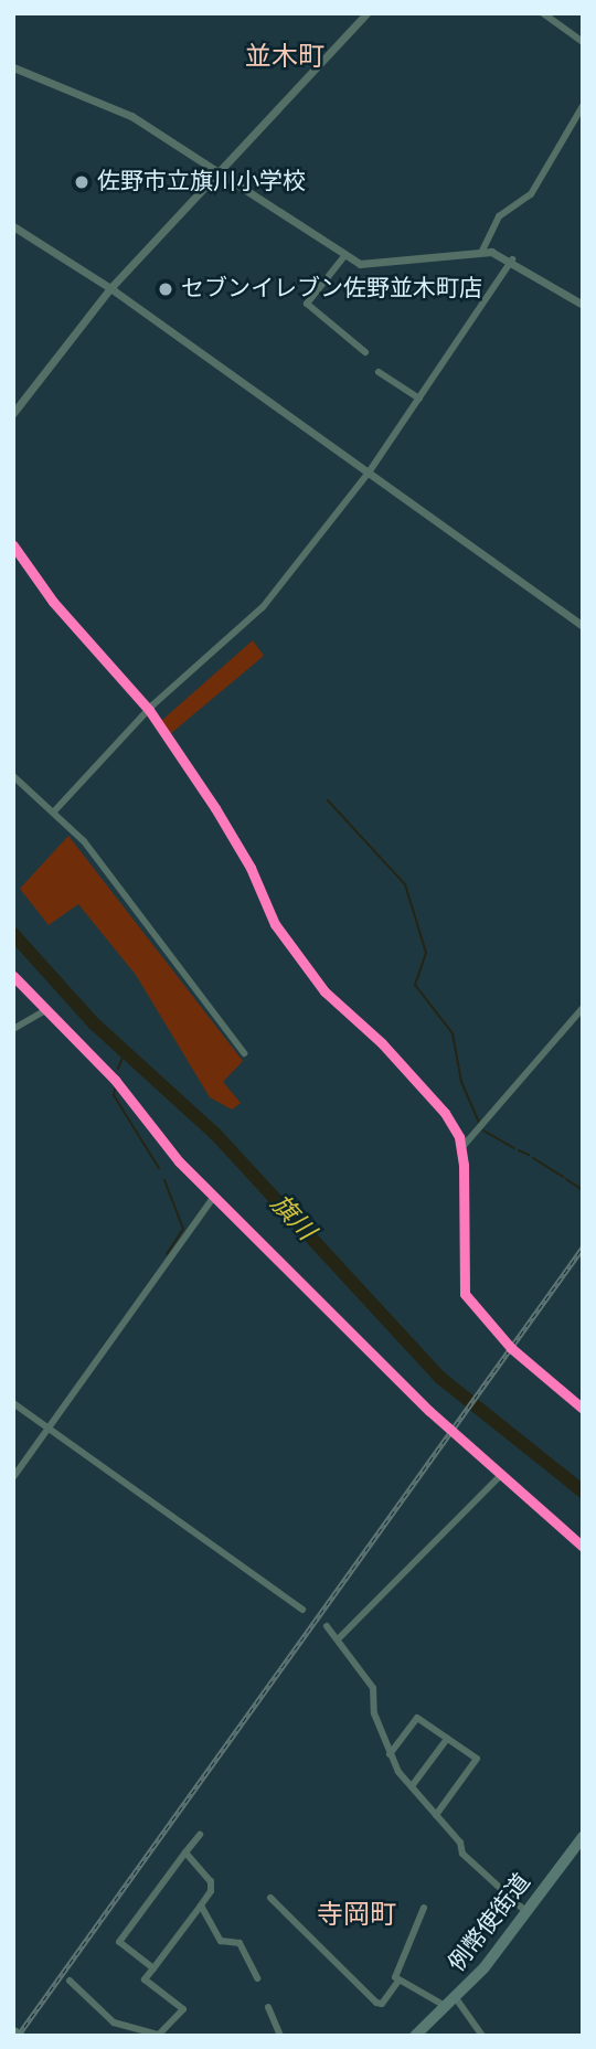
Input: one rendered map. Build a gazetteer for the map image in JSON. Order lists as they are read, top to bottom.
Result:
{
  "streets": {
    "main road": ["例幣使街道"]
  },
  "districts": ["並木町", "寺岡町"],
  "water": ["旗川"],
  "places": ["佐野市立旗川小学校", "セブンイレブン佐野並木町店"]
}
